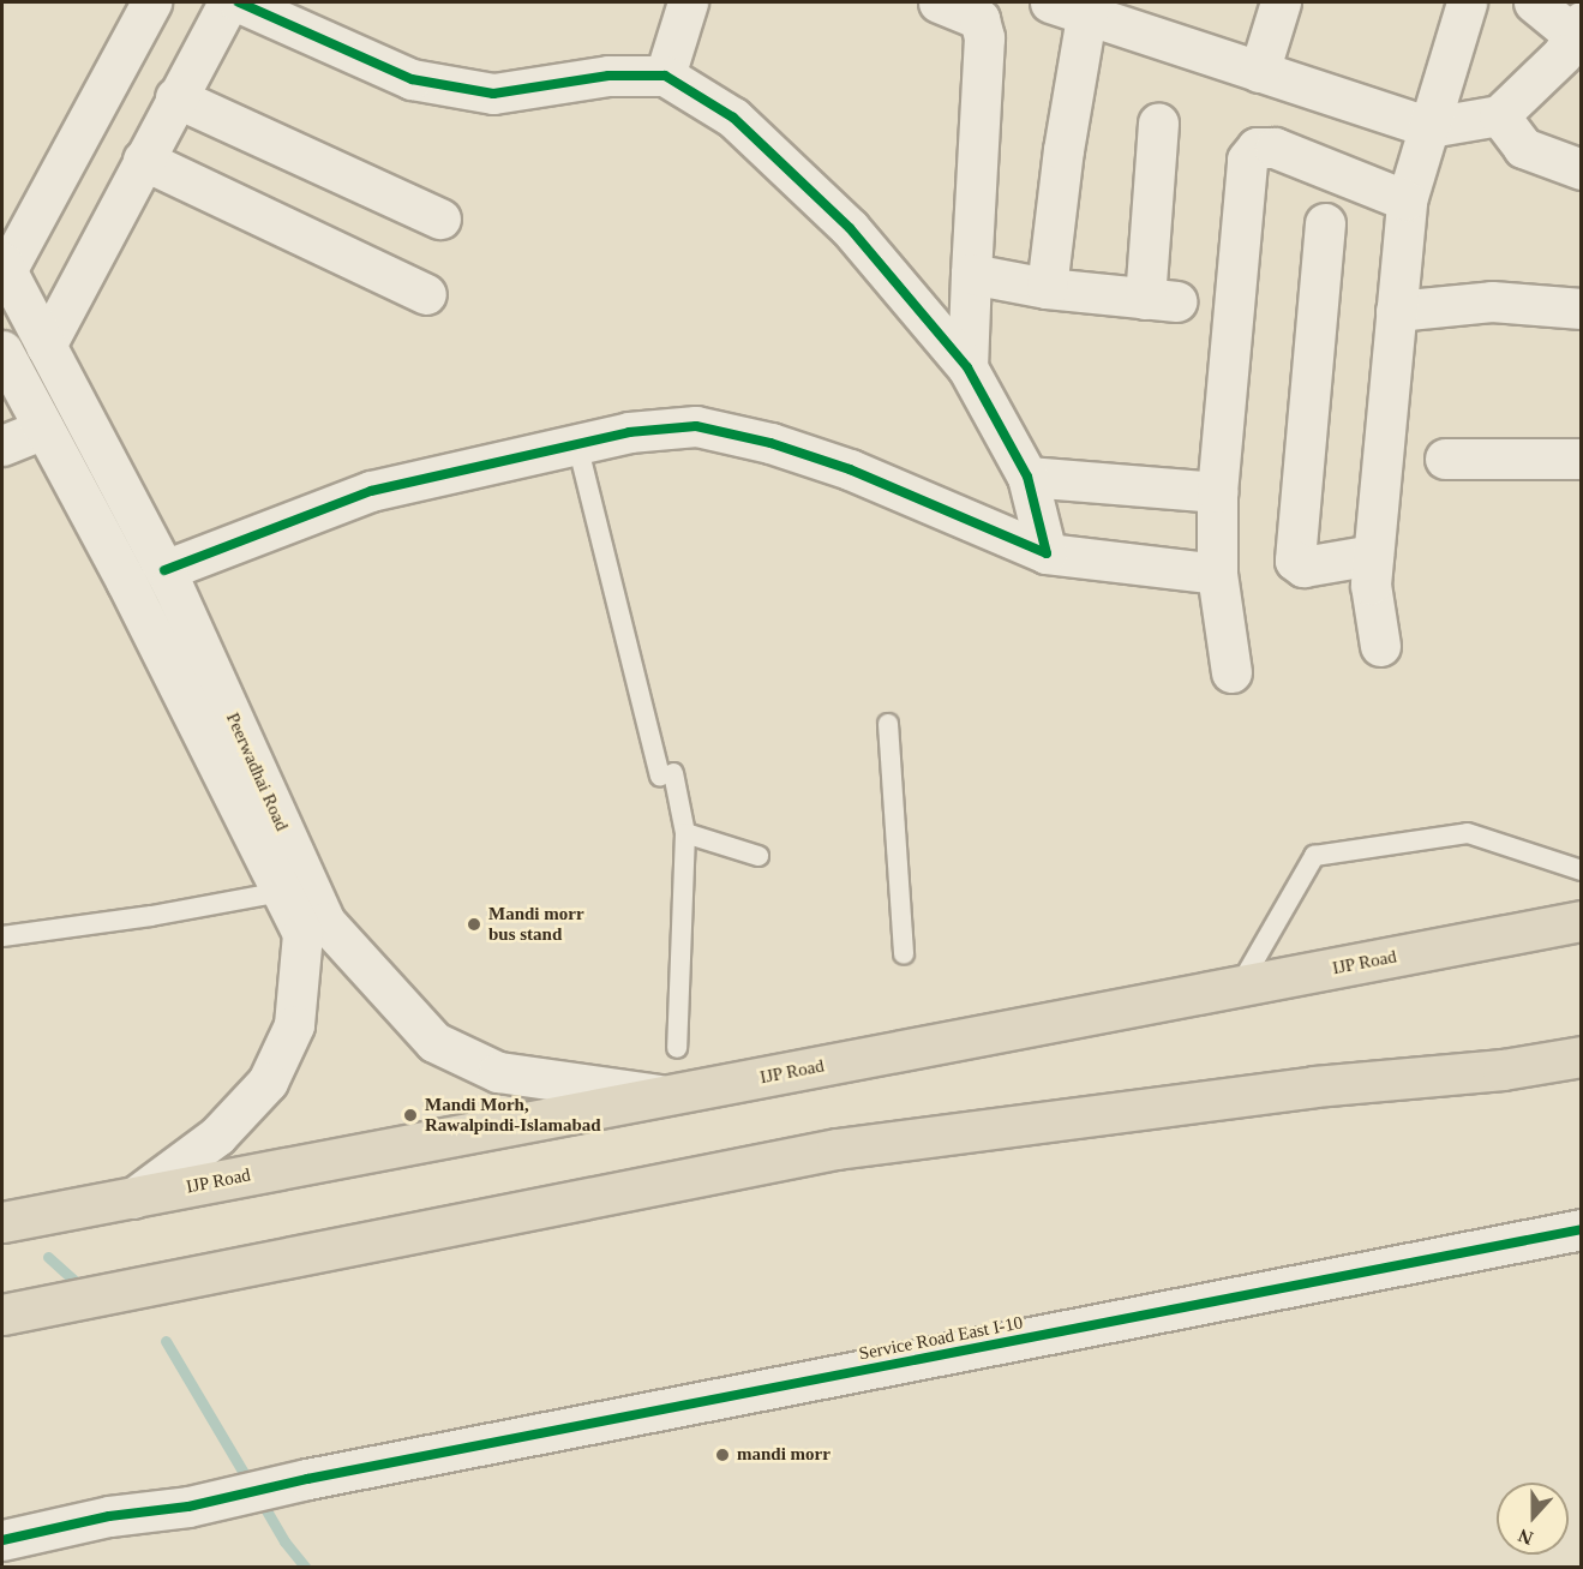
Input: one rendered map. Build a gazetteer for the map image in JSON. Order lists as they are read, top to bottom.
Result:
{
  "streets": {
    "highway": ["IJP Road"],
    "street": ["Peerwadhai Road", "Service Road East I-10"]
  },
  "crossings": [
    ["Peerwadhai Road", "IJP Road"]
  ],
  "places": ["Mandi morr bus stand", "Mandi Morh, Rawalpindi-Islamabad", "mandi morr"],
  "north": "bottom"
}
